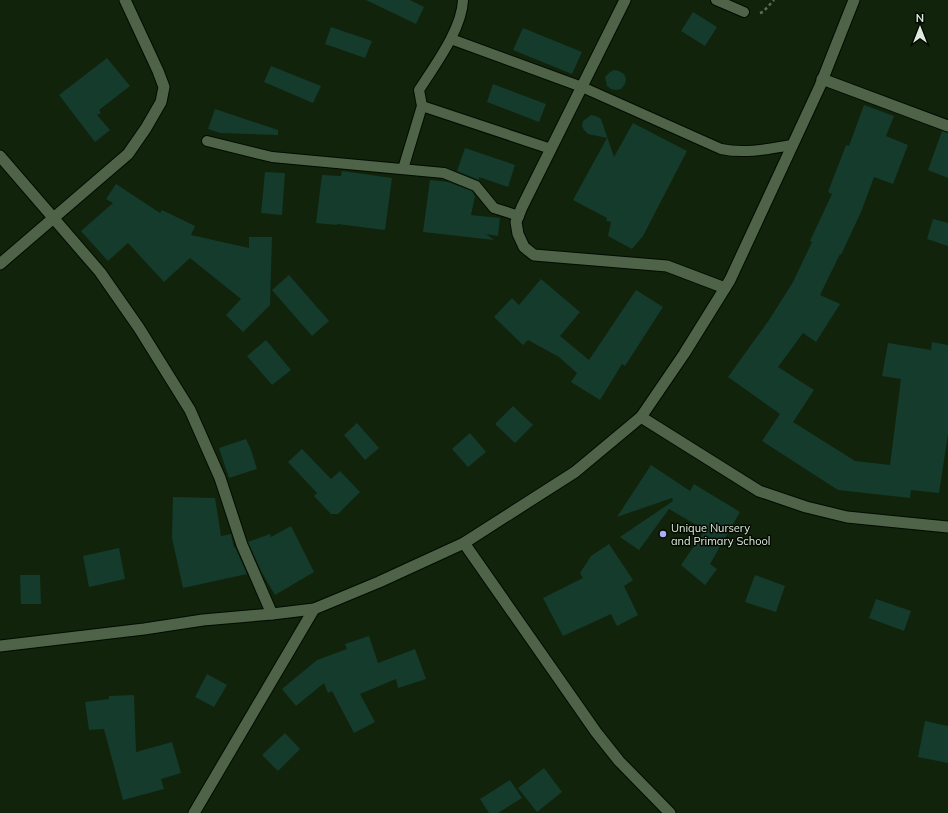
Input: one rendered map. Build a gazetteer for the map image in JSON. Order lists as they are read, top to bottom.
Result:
{
  "places": ["Unique Nursery and Primary School"],
  "north": "top"
}
